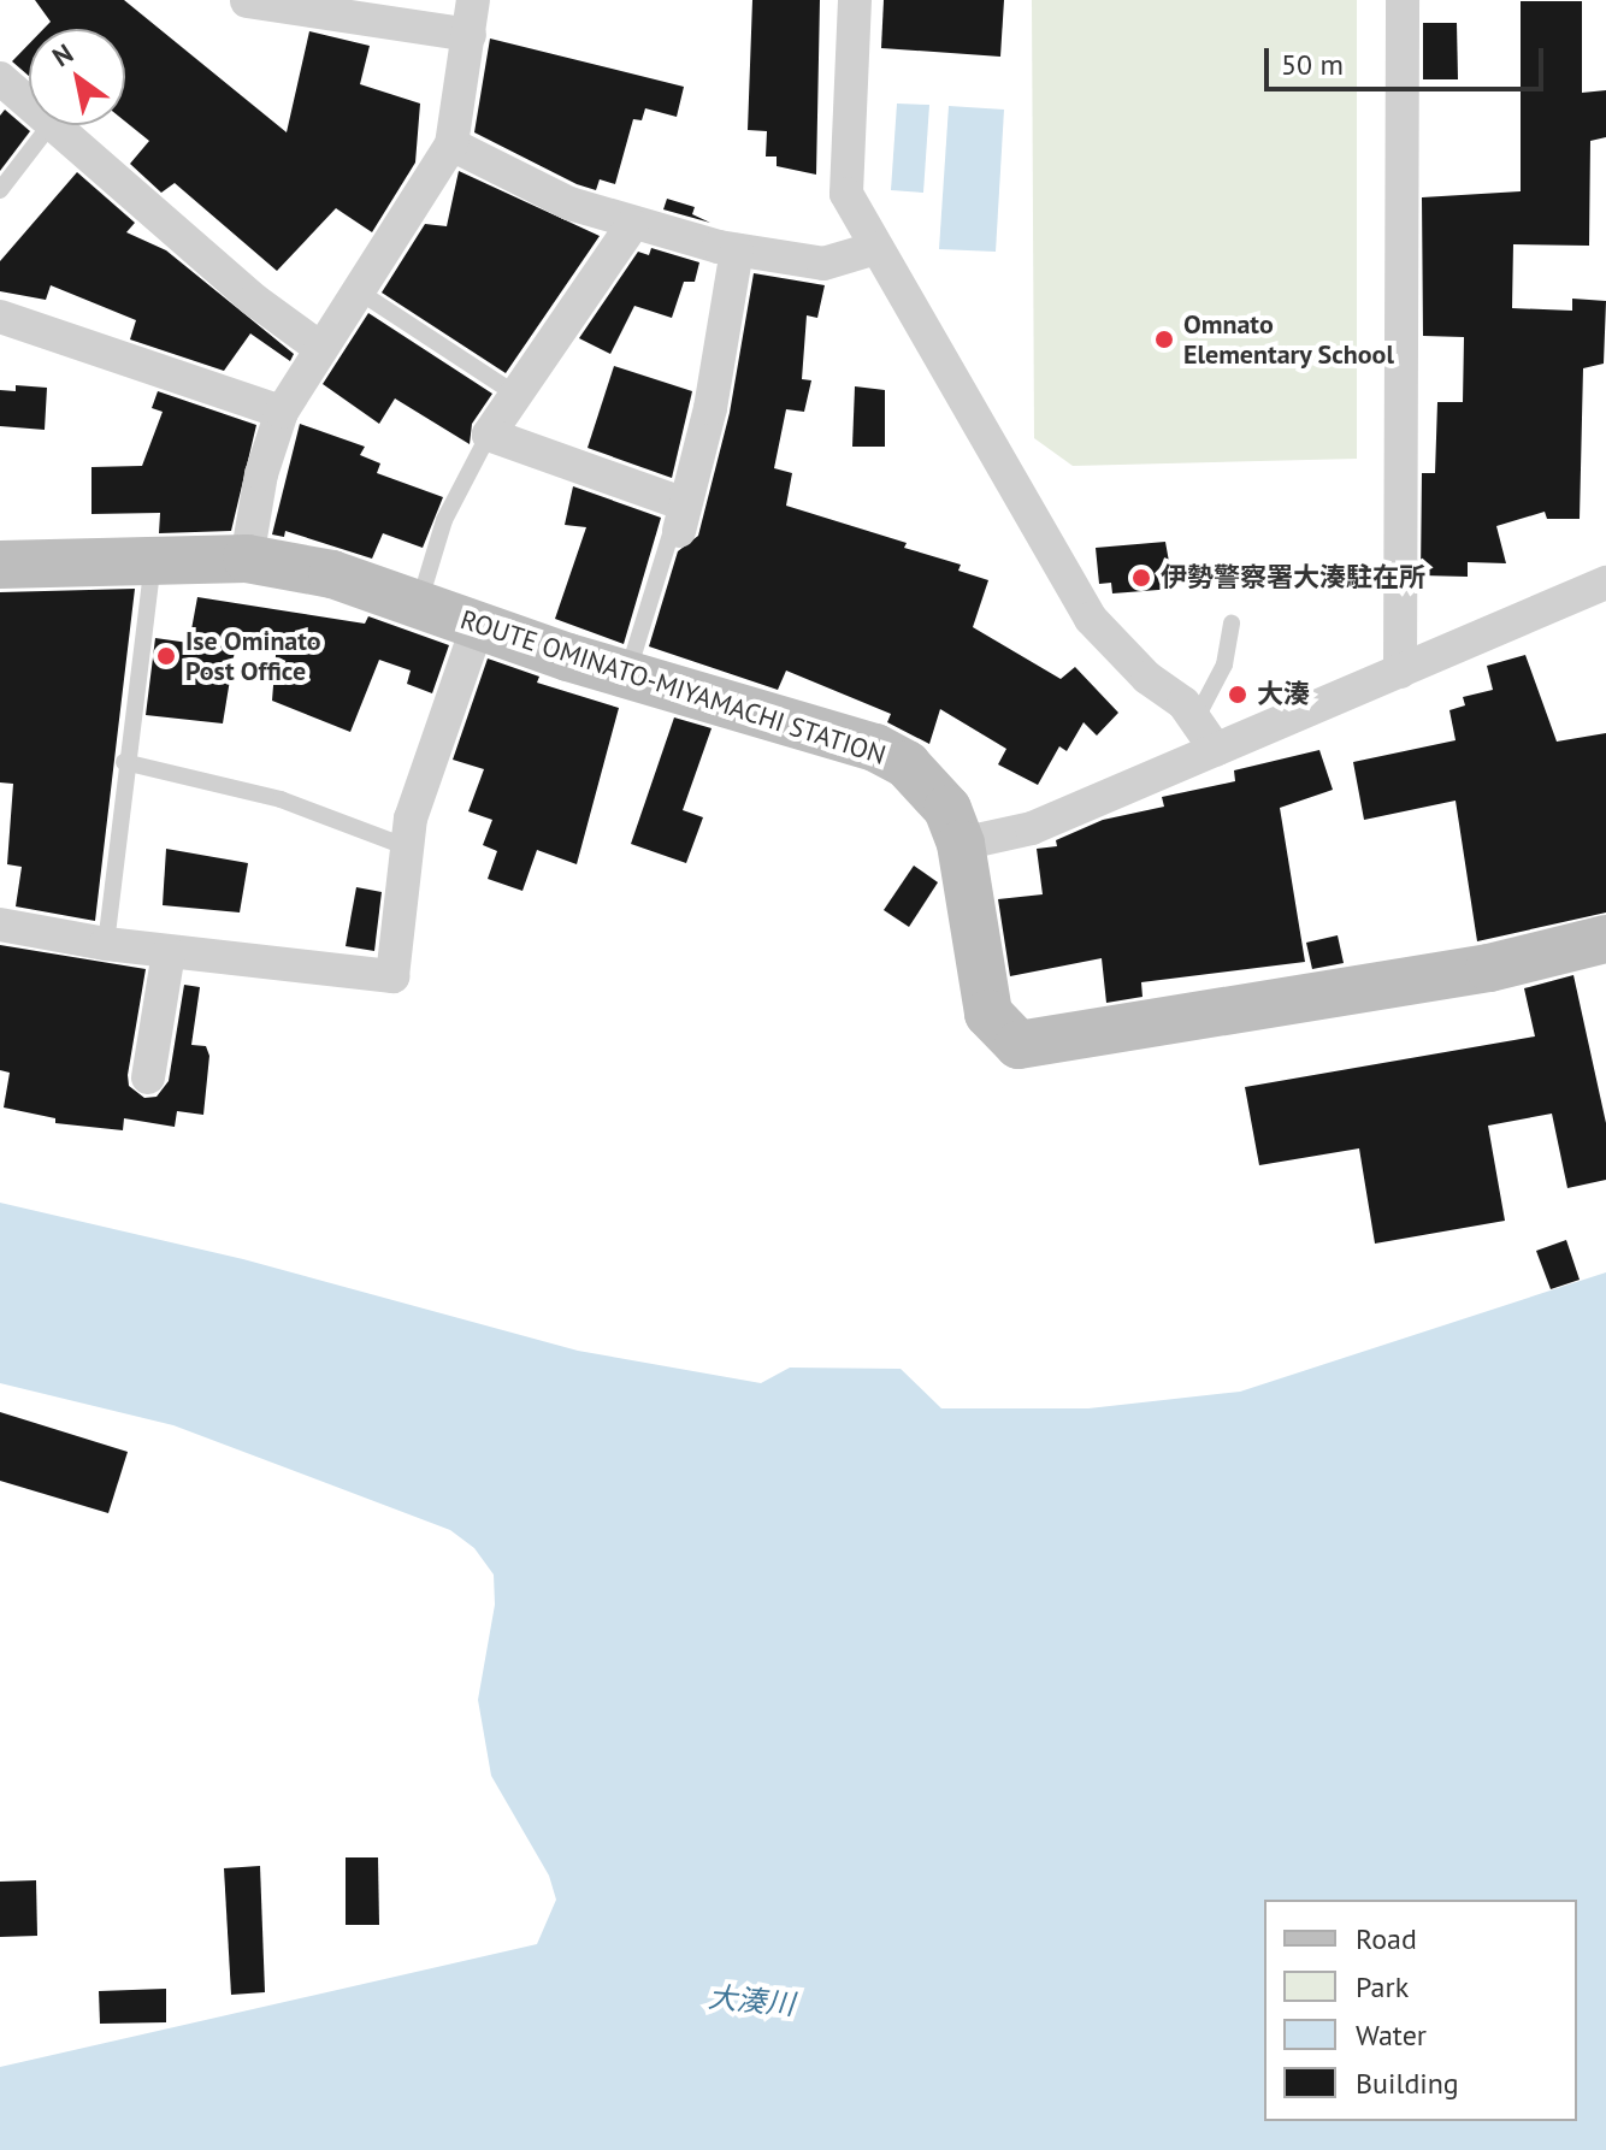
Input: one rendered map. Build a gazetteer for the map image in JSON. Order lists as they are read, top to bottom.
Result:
{
  "streets": {
    "main road": ["ROUTE OMINATO-MIYAMACHI STATION"]
  },
  "water": ["大湊川"],
  "places": [
    "Omnato Elementary School",
    "伊勢警察署大湊駐在所",
    "Ise Ominato Post Office",
    "大湊"
  ],
  "legend": [
    "Road",
    "Park",
    "Water",
    "Building"
  ],
  "scale_bar": "50 m",
  "north": "top left"
}
